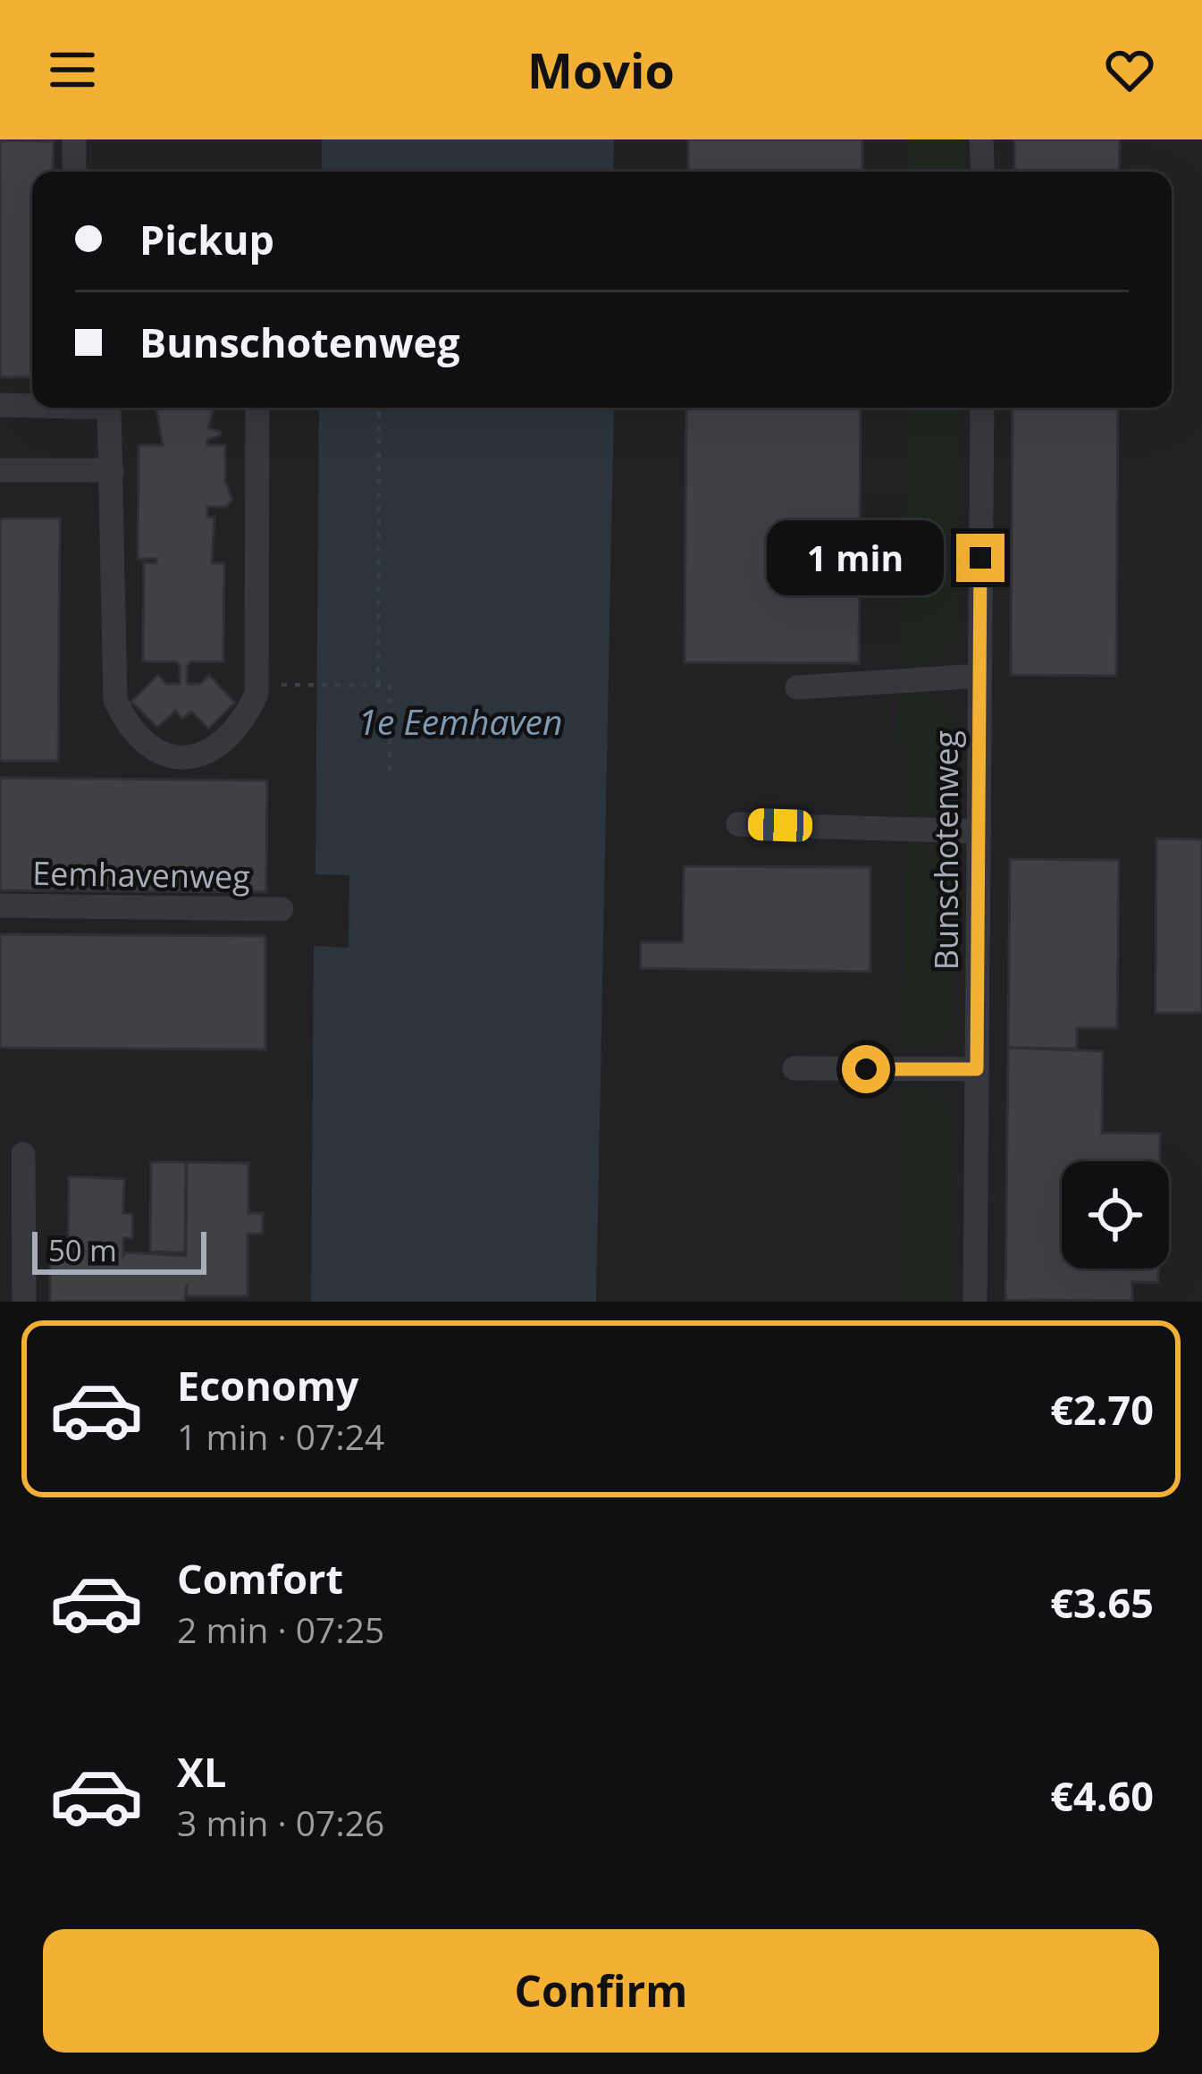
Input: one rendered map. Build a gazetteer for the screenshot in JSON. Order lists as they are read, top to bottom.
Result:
{
  "streets": {
    "street": ["Bunschotenweg", "Eemhavenweg"]
  },
  "water": ["1e Eemhaven"],
  "scale_bar": "50 m",
  "page": {
    "header": "Movio",
    "banner": ["Pickup", "Bunschotenweg"],
    "bubble": "1 min",
    "scale": "50 m",
    "list": [
      {
        "name": "Economy",
        "note": "1 min · 07:24",
        "value": "€2.70"
      },
      {
        "name": "Comfort",
        "note": "2 min · 07:25",
        "value": "€3.65"
      },
      {
        "name": "XL",
        "note": "3 min · 07:26",
        "value": "€4.60"
      }
    ],
    "buttons": "Confirm"
  }
}
